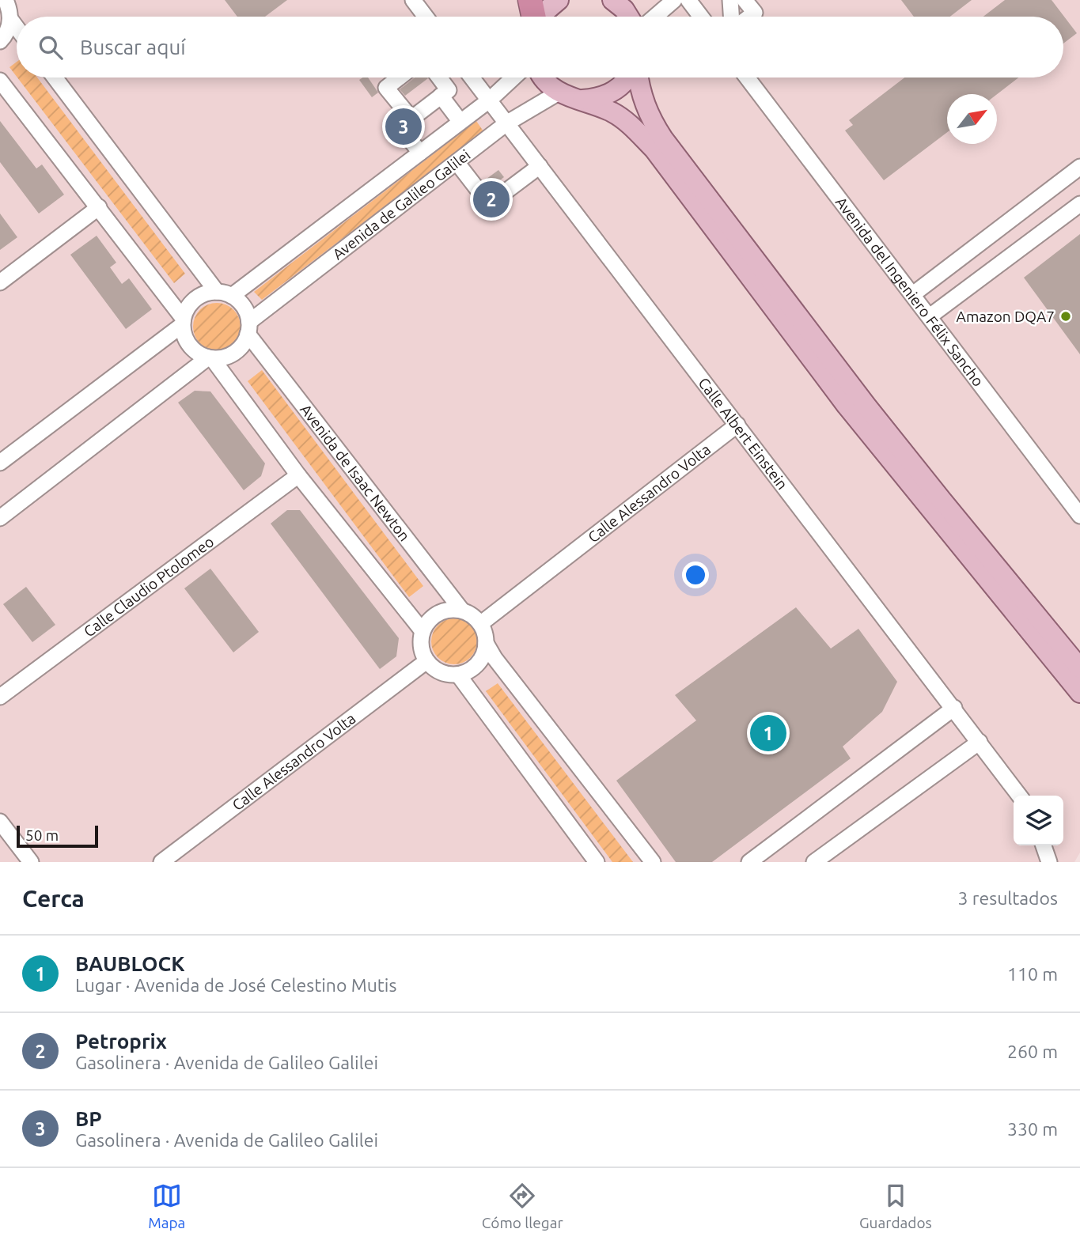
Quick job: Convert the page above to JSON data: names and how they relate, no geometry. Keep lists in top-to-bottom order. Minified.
{"streets":{"street":["Avenida de Galileo Galilei","Avenida del Ingeniero Félix Sancho","Calle Albert Einstein","Avenida de Isaac Newton","Calle Alessandro Volta","Calle Claudio Ptolomeo"]},"crossings":[["Avenida de Galileo Galilei","Calle Albert Einstein"],["Avenida de Galileo Galilei","Avenida de Isaac Newton"],["Calle Albert Einstein","Calle Alessandro Volta"],["Avenida de Isaac Newton","Calle Alessandro Volta"]],"places":["Amazon DQA7"],"scale_bar":"50 m","north":"top right","page":{"search":"Buscar aquí","pins":["3","2","1"],"scale":"50 m","heading":["Cerca","3 resultados"],"list":[{"mark":"1","name":"BAUBLOCK","note":"Lugar · Avenida de José Celestino Mutis","value":"110 m"},{"mark":"2","name":"Petroprix","note":"Gasolinera · Avenida de Galileo Galilei","value":"260 m"},{"mark":"3","name":"BP","note":"Gasolinera · Avenida de Galileo Galilei","value":"330 m"}],"nav":["Mapa","Cómo llegar","Guardados"]}}
